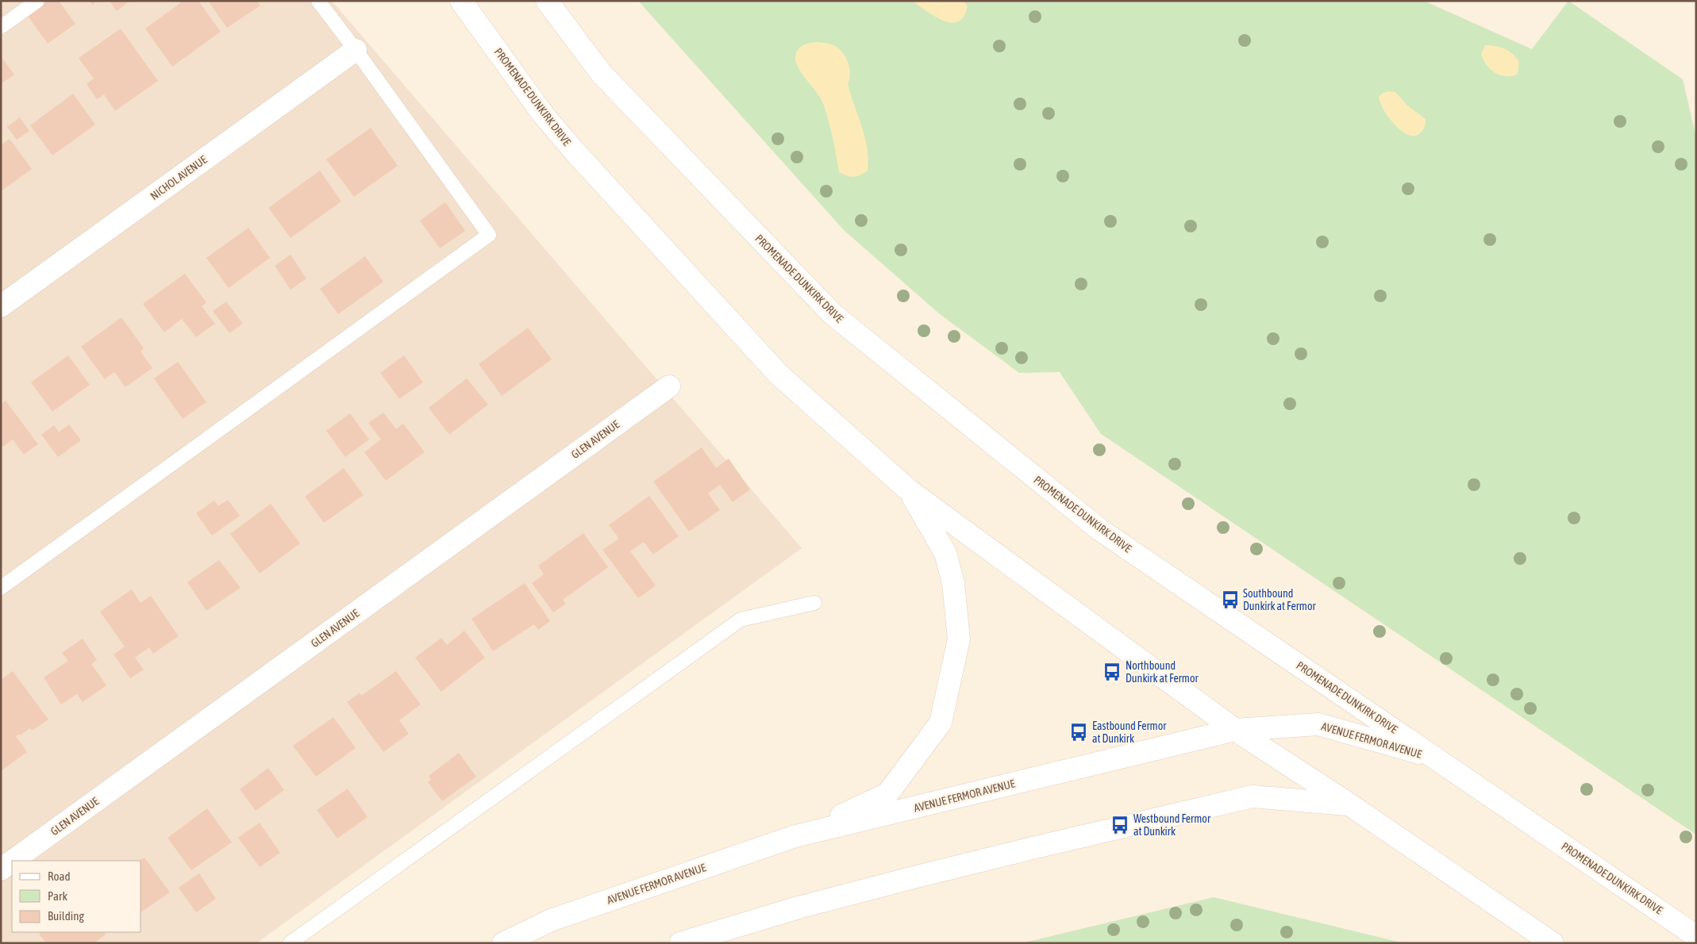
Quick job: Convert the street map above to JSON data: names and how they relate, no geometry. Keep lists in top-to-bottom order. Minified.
{"streets":{"main road":["PROMENADE DUNKIRK DRIVE","NICHOL AVENUE","GLEN AVENUE","AVENUE FERMOR AVENUE"]},"crossings":[["PROMENADE DUNKIRK DRIVE","AVENUE FERMOR AVENUE"]],"places":{"bus stop":["Southbound Dunkirk at Fermor","Northbound Dunkirk at Fermor","Eastbound Fermor at Dunkirk","Westbound Fermor at Dunkirk"]},"legend":["Road","Park","Building"]}
